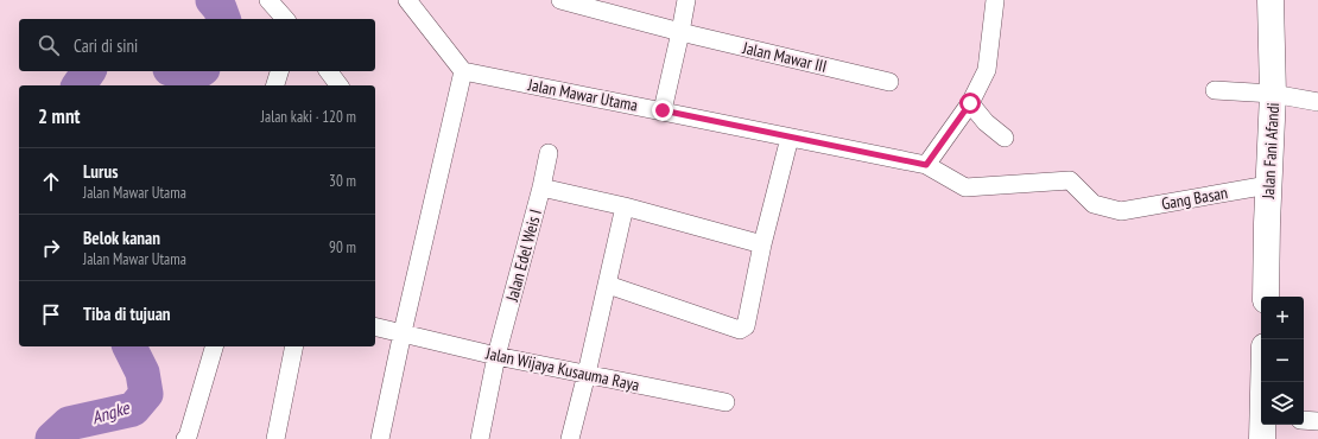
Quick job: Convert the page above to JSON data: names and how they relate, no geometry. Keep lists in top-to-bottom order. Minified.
{"streets":{"street":["Jalan Mawar III","Jalan Mawar Utama","Jalan Fani Afandi","Gang Basan","Jalan Edel Weis I","Jalan Wijaya Kusauma Raya"]},"crossings":[["Jalan Mawar Utama","Gang Basan"],["Jalan Fani Afandi","Gang Basan"],["Jalan Edel Weis I","Jalan Wijaya Kusauma Raya"]],"water":["Angke"],"page":{"search":"Cari di sini","heading":["2 mnt","Jalan kaki · 120 m"],"list":[["Lurus","Jalan Mawar Utama","30 m"],["Belok kanan","Jalan Mawar Utama","90 m"],"Tiba di tujuan"],"map_buttons":["+","−"]}}
